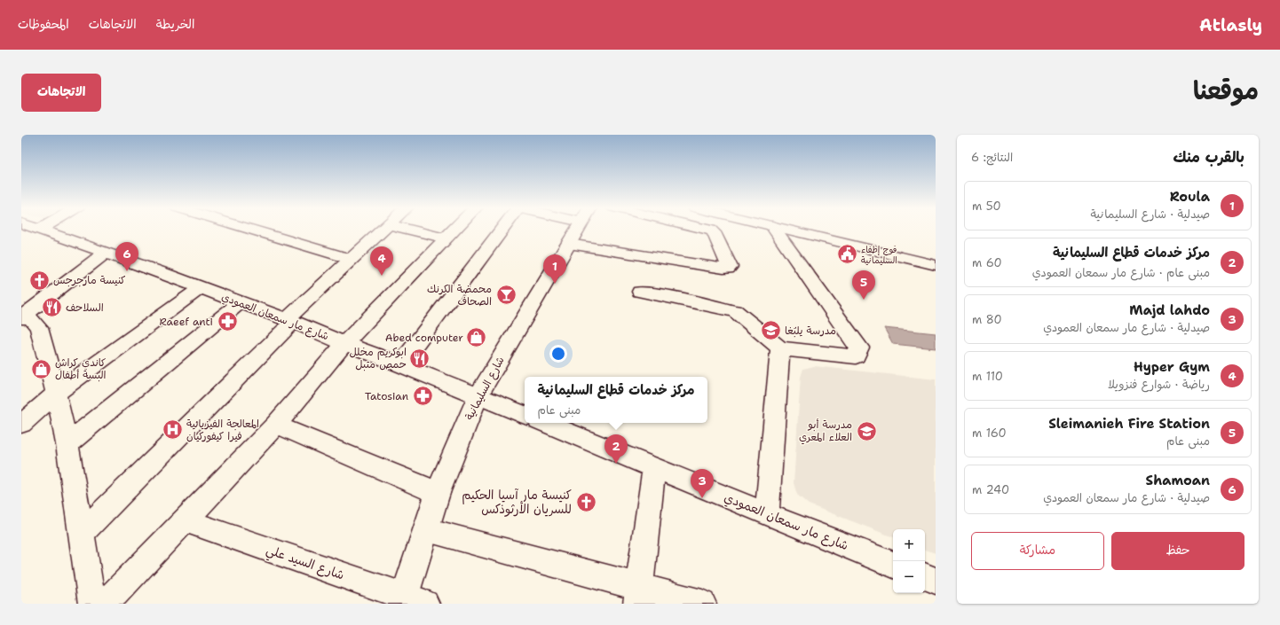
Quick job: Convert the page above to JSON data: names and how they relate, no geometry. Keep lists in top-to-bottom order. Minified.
{"streets":{"street":["شارع مار سمعان العمودي","شارع السليمانية","شارع السيد علي"]},"crossings":[["شارع مار سمعان العمودي","شارع السليمانية"],["شارع السليمانية","شارع السيد علي"]],"places":{"public building":["فوج إطفاء السليمانية"],"church":["كنيسة مارجرجس","كنيسة مار آسيا الحكيم للسريان الأرثوذكس"],"bar":["محمضة الكرنك الصحاف"],"restaurant":["السلاحف","ابوكريم مخلل حمص متبل"],"pharmacy":["Raeef anti","Tatosian"],"school or university":["مدرسة يلبُغا","مدرسة أبو العلاء المعري"],"shop":["Abed computer","كاندي كراش البسة أطفال"],"hospital":["المعالجة الفيزيائية فيرا كيفوركيان"]},"page":{"header":"Atlasly","nav":["الخريطة","الاتجاهات","المحفوظات"],"title":"موقعنا","buttons":["الاتجاهات",["حفظ","مشاركة"]],"heading":["بالقرب منك","النتائج: 6"],"list":[{"mark":"1","name":"Roula","note":"صيدلية · شارع السليمانية","value":"50 m"},{"mark":"2","name":"مركز خدمات قطاع السليمانية","note":"مبنى عام · شارع مار سمعان العمودي","value":"60 m"},{"mark":"3","name":"Majd lahdo","note":"صيدلية · شارع مار سمعان العمودي","value":"80 m"},{"mark":"4","name":"Hyper Gym","note":"رياضة · شوارع فنزويلا","value":"110 m"},{"mark":"5","name":"Sleimanieh Fire Station","note":"مبنى عام","value":"160 m"},{"mark":"6","name":"Shamoan","note":"صيدلية · شارع مار سمعان العمودي","value":"240 m"}],"pins":["6","4","1","5","2","3"],"popup":["مركز خدمات قطاع السليمانية","مبنى عام"],"map_buttons":["+","−"]}}
